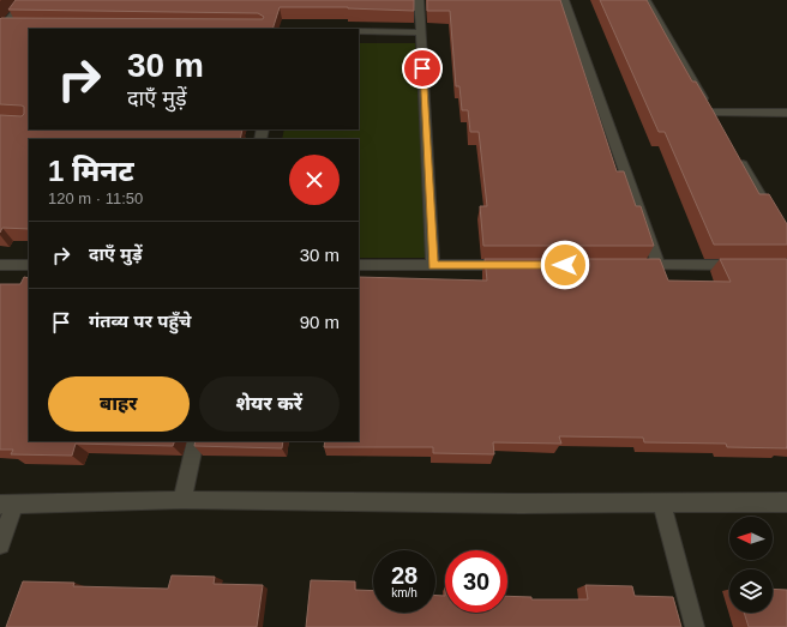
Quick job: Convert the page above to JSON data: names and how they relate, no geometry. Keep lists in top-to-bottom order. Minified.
{"north":"left","page":{"turn":["30 m","दाएँ मुड़ें"],"heading":["1 मिनट","120 m · 11:50"],"list":[{"name":"दाएँ मुड़ें","value":"30 m"},{"name":"गंतव्य पर पहुँचे","value":"90 m"}],"buttons":["बाहर","शेयर करें"],"speed":"28 km/h","limit":"30"}}
